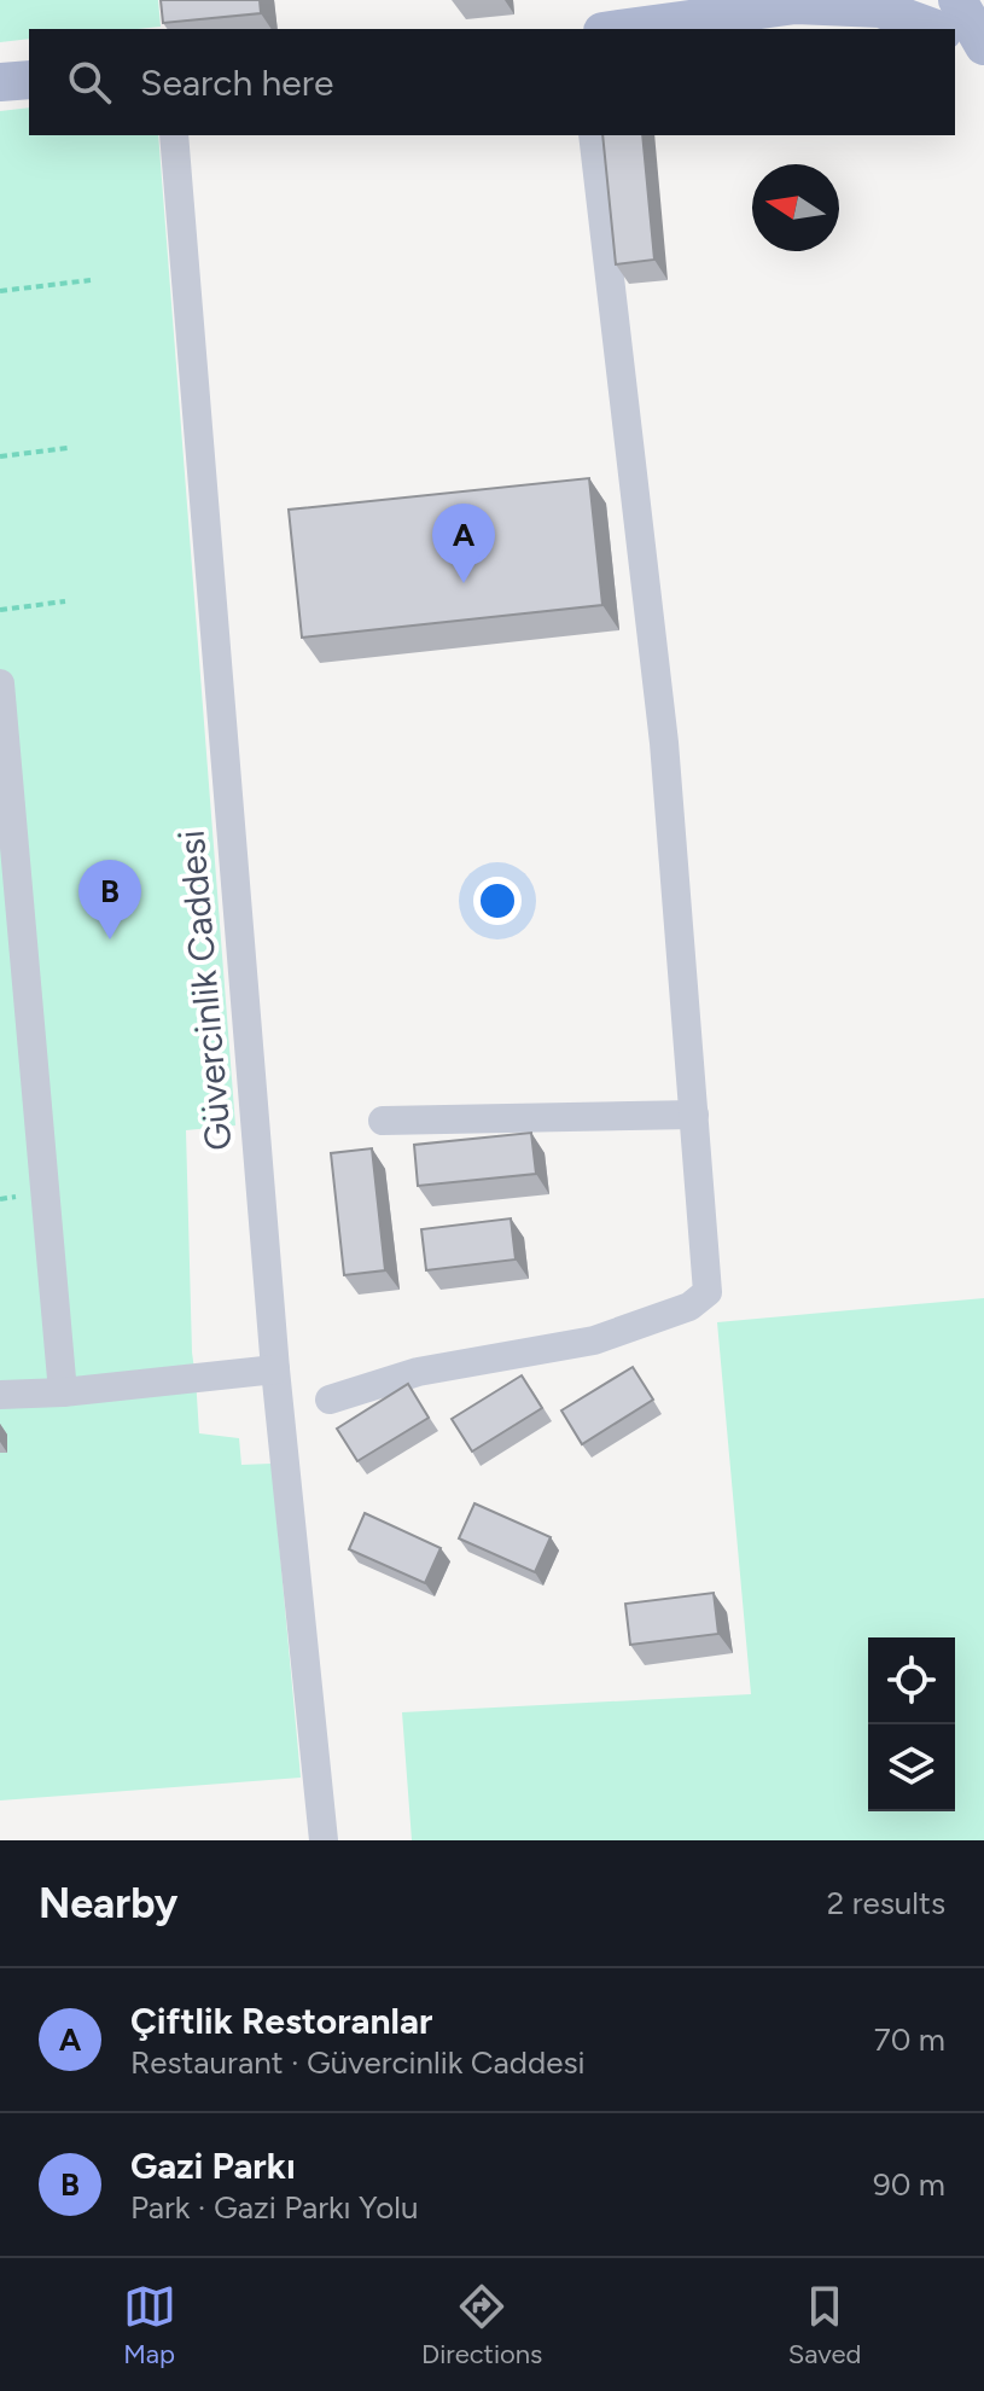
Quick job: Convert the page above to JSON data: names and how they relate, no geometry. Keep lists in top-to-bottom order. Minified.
{"streets":{"street":["Güvercinlik Caddesi"]},"north":"left","page":{"search":"Search here","pins":["A","B"],"heading":["Nearby","2 results"],"list":[{"mark":"A","name":"Çiftlik Restoranlar","note":"Restaurant · Güvercinlik Caddesi","value":"70 m"},{"mark":"B","name":"Gazi Parkı","note":"Park · Gazi Parkı Yolu","value":"90 m"}],"nav":["Map","Directions","Saved"]}}
